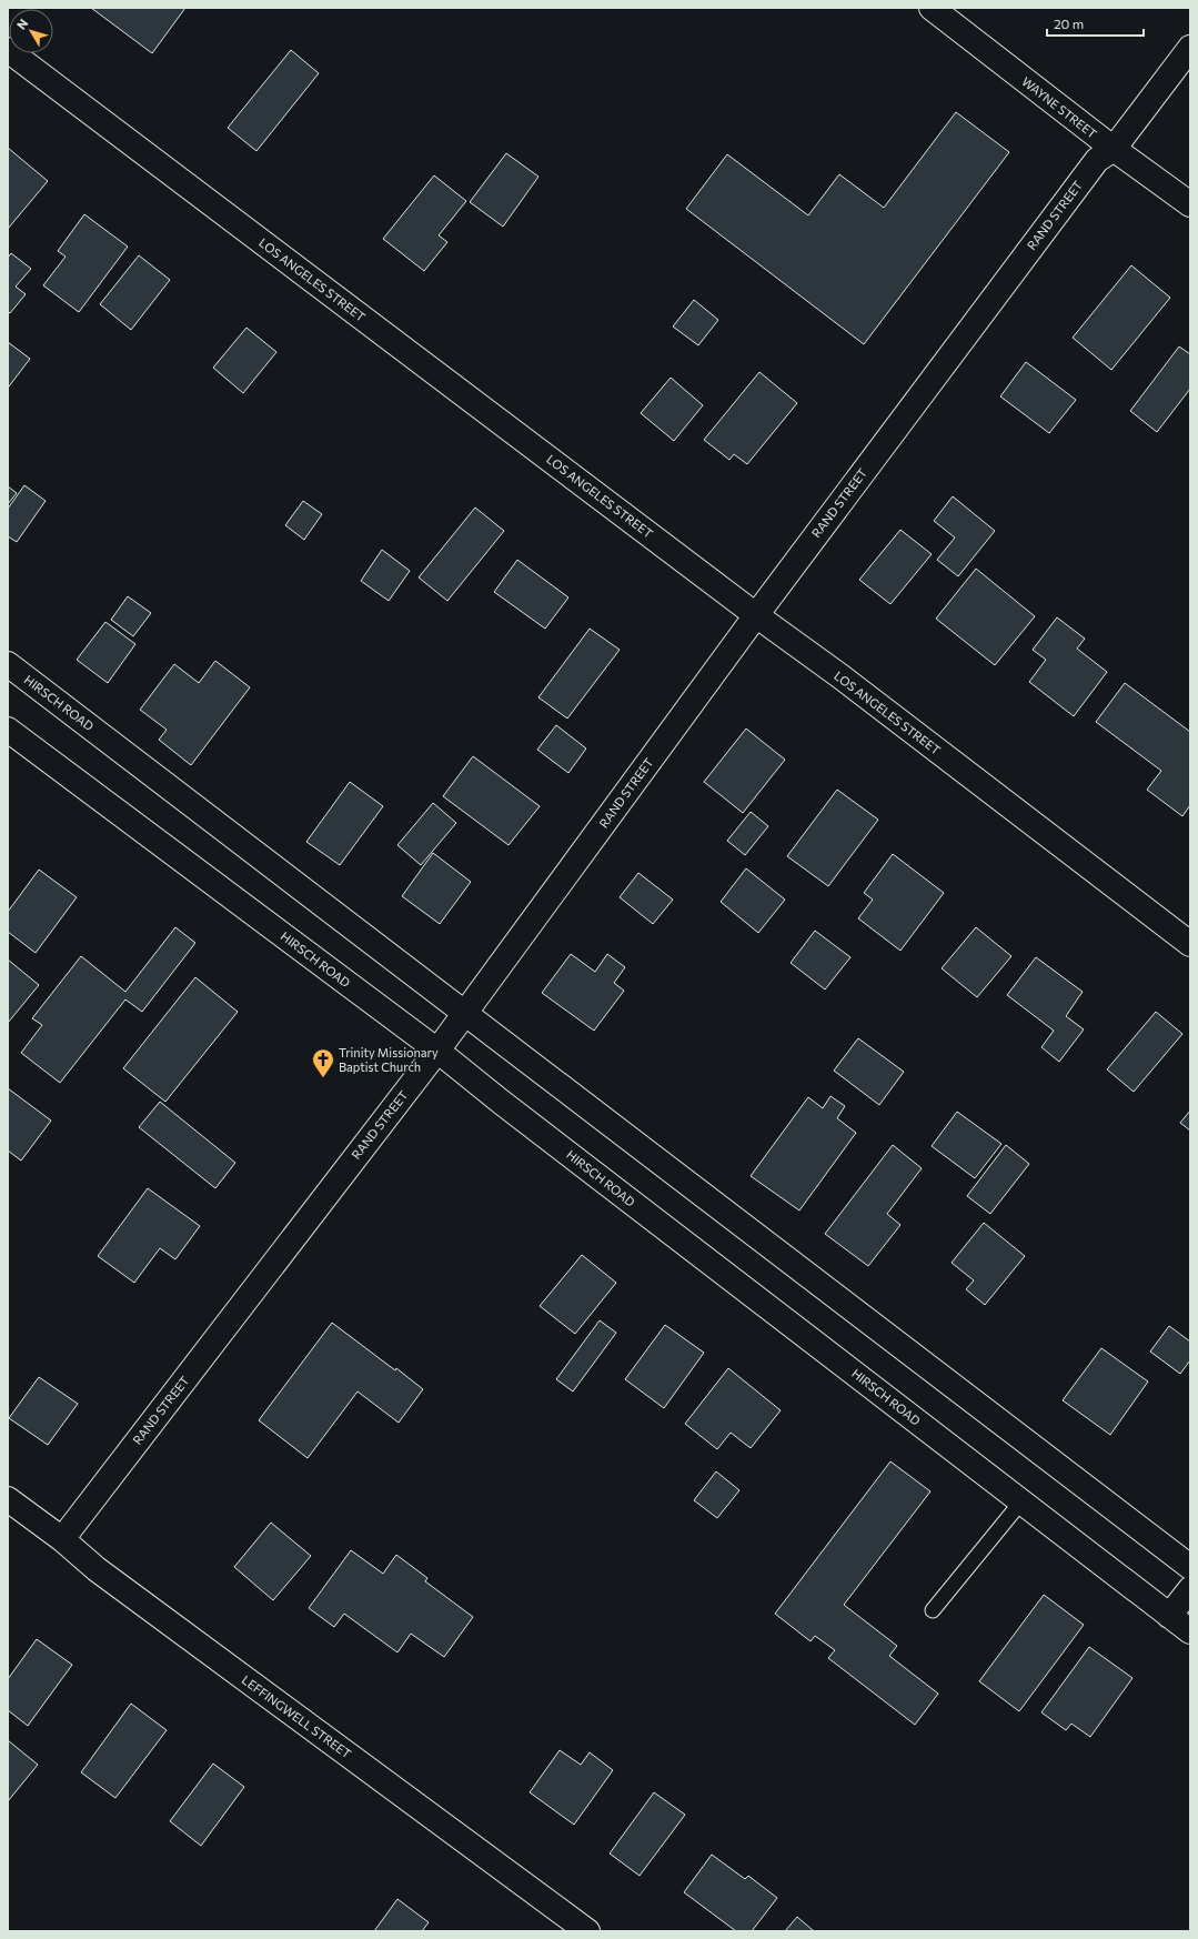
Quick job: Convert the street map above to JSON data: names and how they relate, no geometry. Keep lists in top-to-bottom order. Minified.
{"streets":{"street":["WAYNE STREET","RAND STREET","LOS ANGELES STREET","HIRSCH ROAD","LEFFINGWELL STREET"]},"crossings":[["WAYNE STREET","RAND STREET"],["RAND STREET","LOS ANGELES STREET"],["RAND STREET","HIRSCH ROAD"],["RAND STREET","LEFFINGWELL STREET"]],"places":{"church":["Trinity Missionary Baptist Church"]},"scale_bar":"20 m","north":"top left"}
